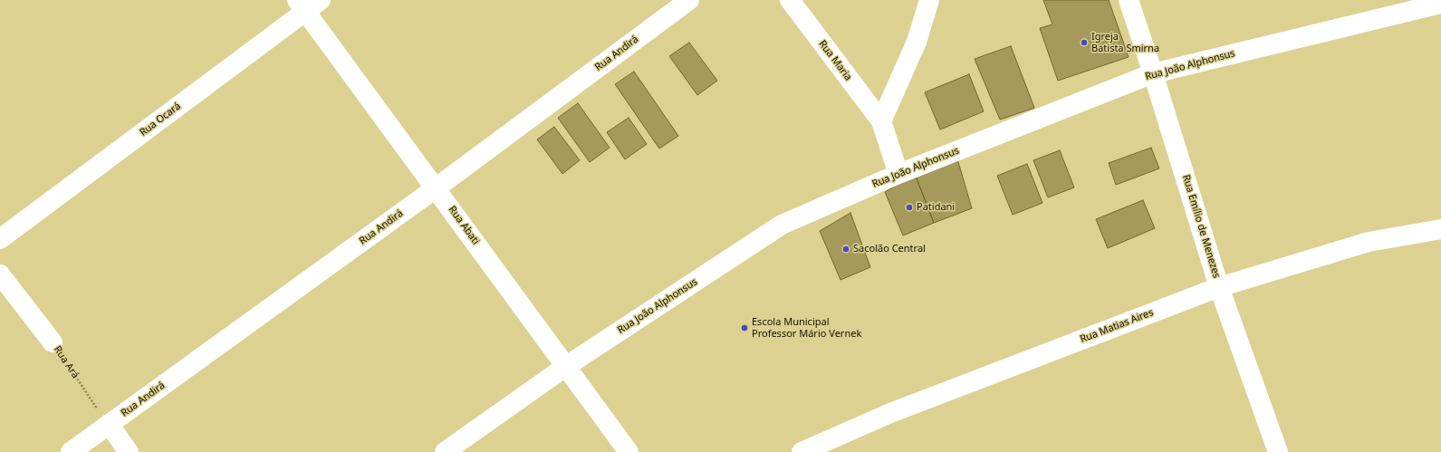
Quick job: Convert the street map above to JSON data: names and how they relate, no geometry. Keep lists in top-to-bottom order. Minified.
{"streets":{"street":["Rua Andirá","Rua Maria","Rua João Alphonsus","Rua Ocará","Rua Abati","Rua Emílio de Menezes","Rua Matias Aires","Rua Ará"]},"crossings":[["Rua Andirá","Rua Abati"],["Rua Andirá","Rua Ará"],["Rua Maria","Rua João Alphonsus"],["Rua João Alphonsus","Rua Abati"],["Rua João Alphonsus","Rua Emílio de Menezes"],["Rua Ocará","Rua Abati"],["Rua Emílio de Menezes","Rua Matias Aires"]],"places":["Igreja Batista Smirna","Patidani","Sacolão Central","Escola Municipal Professor Mário Vernek"]}
